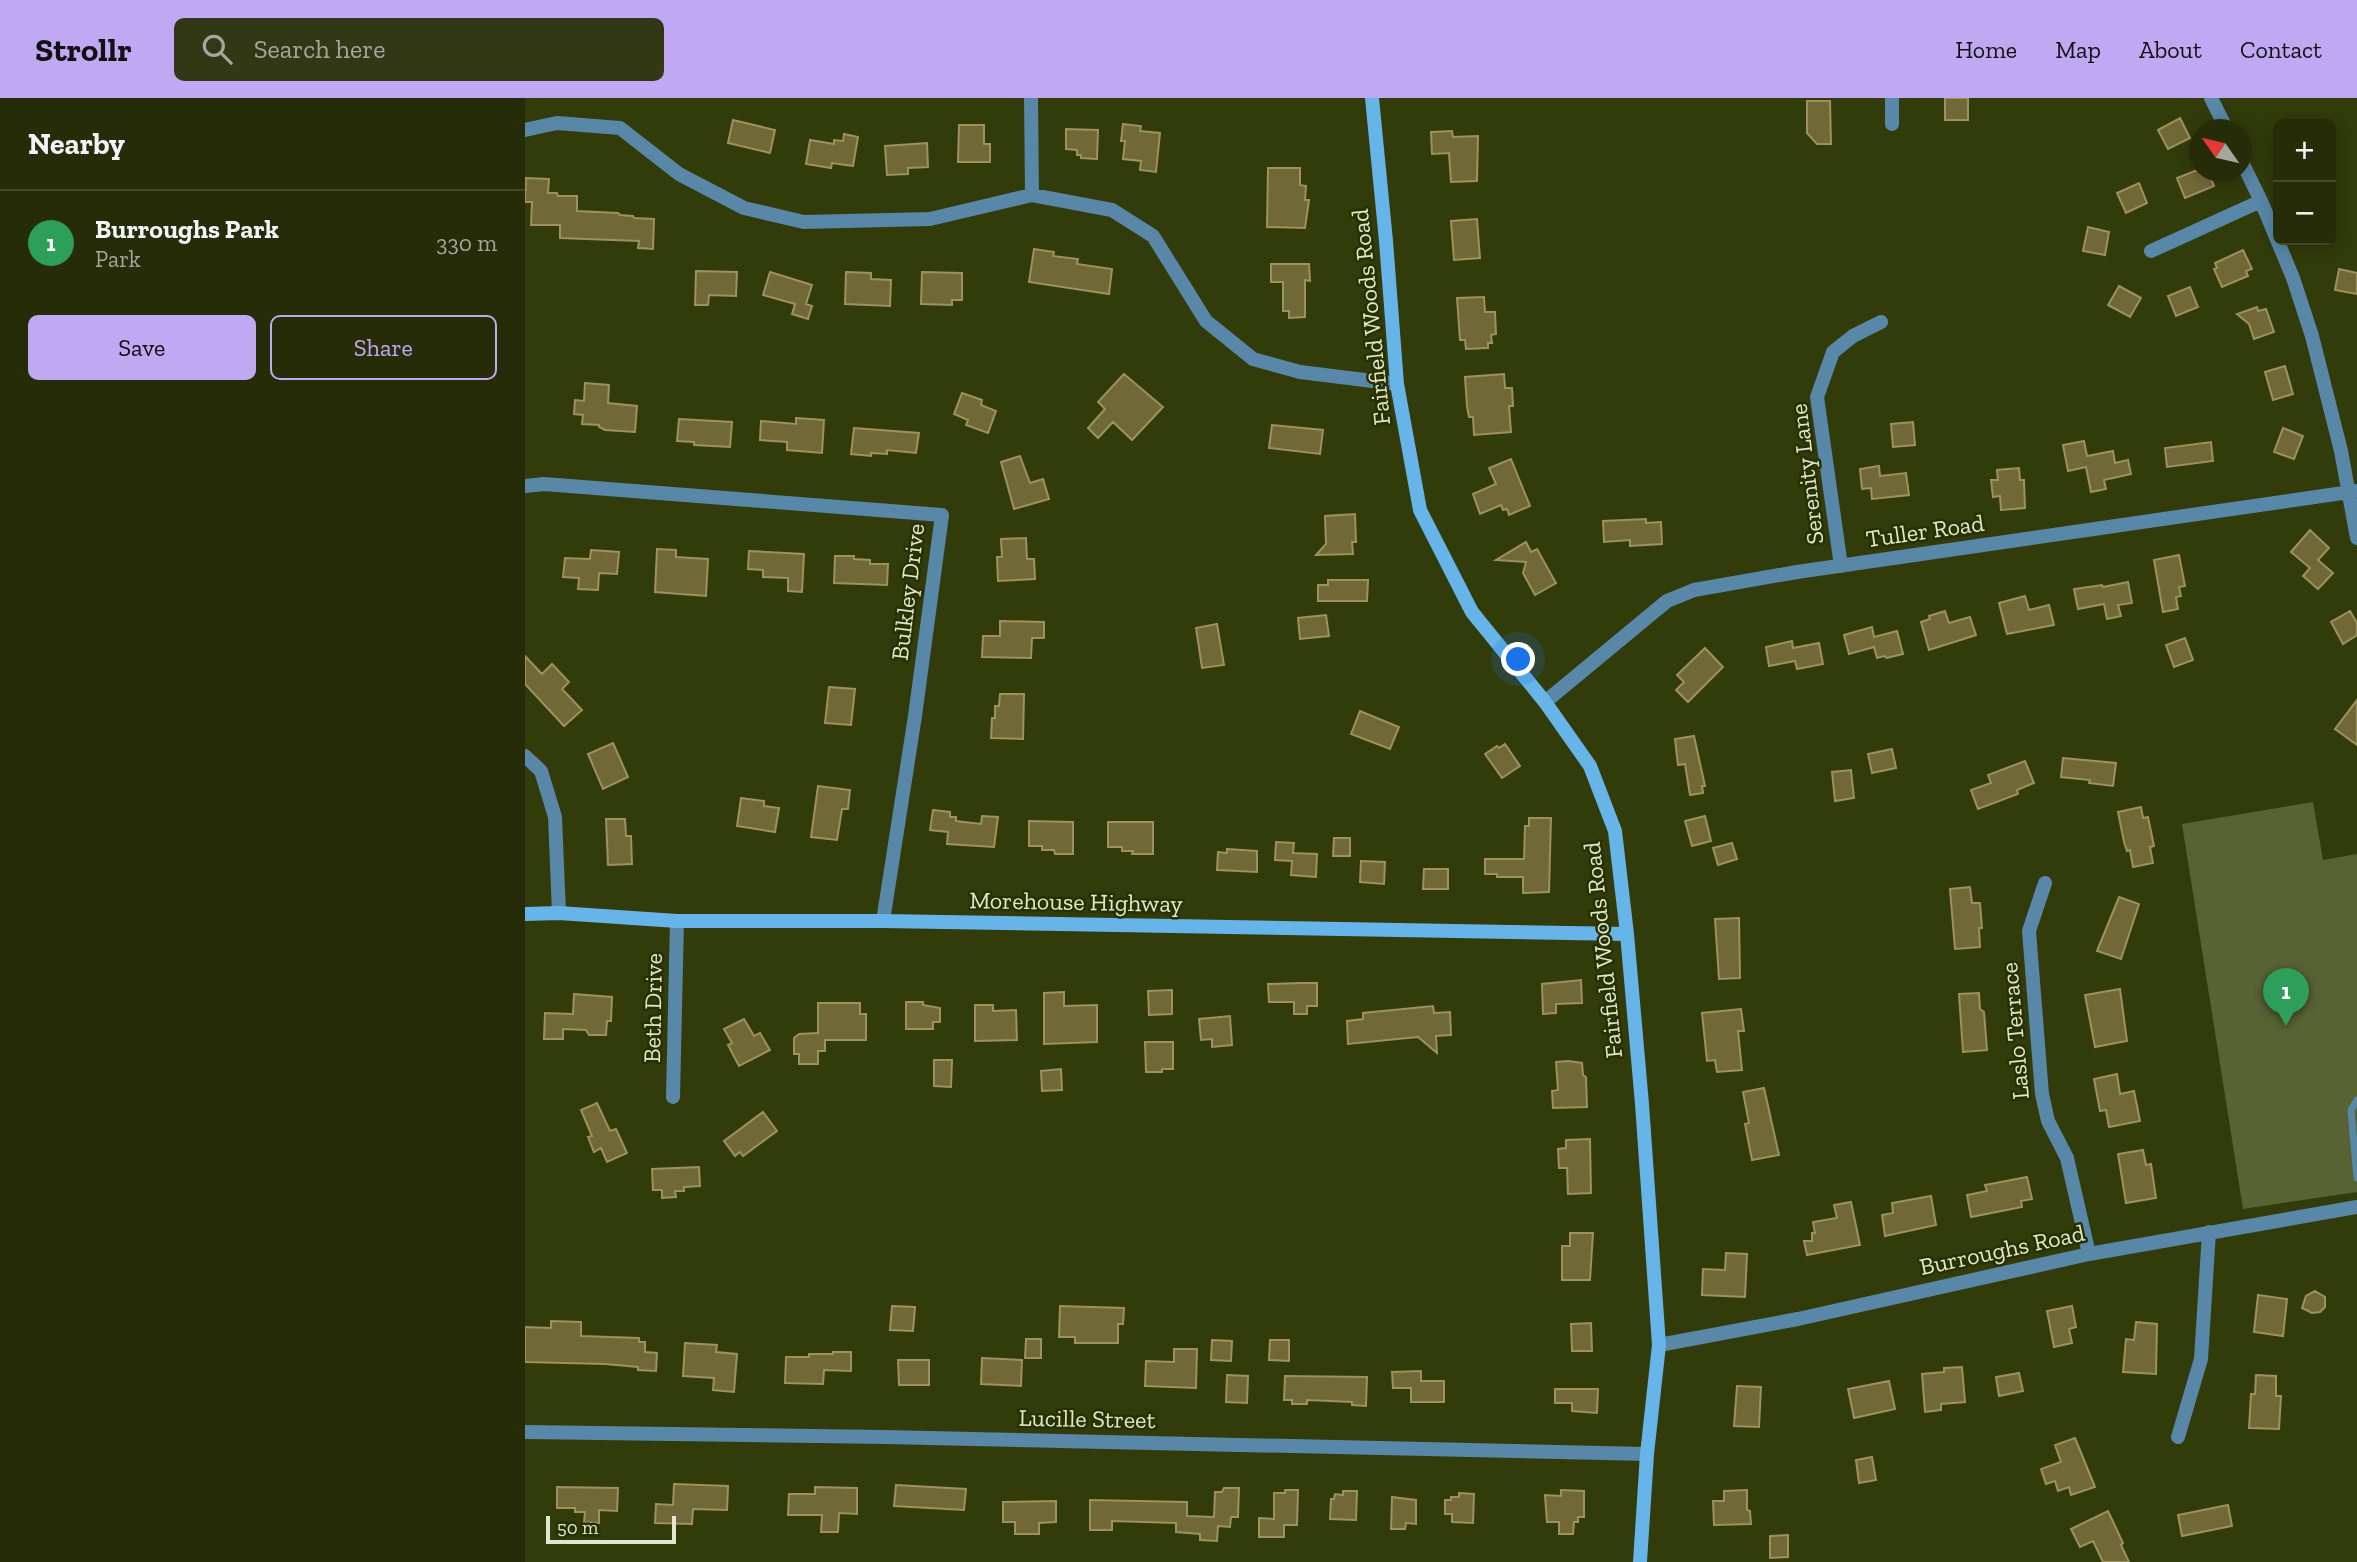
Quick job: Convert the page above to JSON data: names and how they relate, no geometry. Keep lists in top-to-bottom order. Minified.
{"streets":{"main road":["Fairfield Woods Road","Morehouse Highway"],"street":["Serenity Lane","Tuller Road","Bulkley Drive","Beth Drive","Laslo Terrace","Burroughs Road","Lucille Street"]},"crossings":[["Fairfield Woods Road","Tuller Road"],["Fairfield Woods Road","Morehouse Highway"],["Fairfield Woods Road","Burroughs Road"],["Fairfield Woods Road","Lucille Street"],["Serenity Lane","Tuller Road"],["Bulkley Drive","Morehouse Highway"],["Morehouse Highway","Beth Drive"],["Laslo Terrace","Burroughs Road"]],"scale_bar":"50 m","north":"top left","page":{"header":"Strollr","search":"Search here","nav":["Home","Map","About","Contact"],"heading":"Nearby","map_buttons":["+","−"],"list":[{"mark":"1","name":"Burroughs Park","note":"Park","value":"330 m"}],"buttons":["Save","Share"],"pins":"1","scale":"50 m"}}
